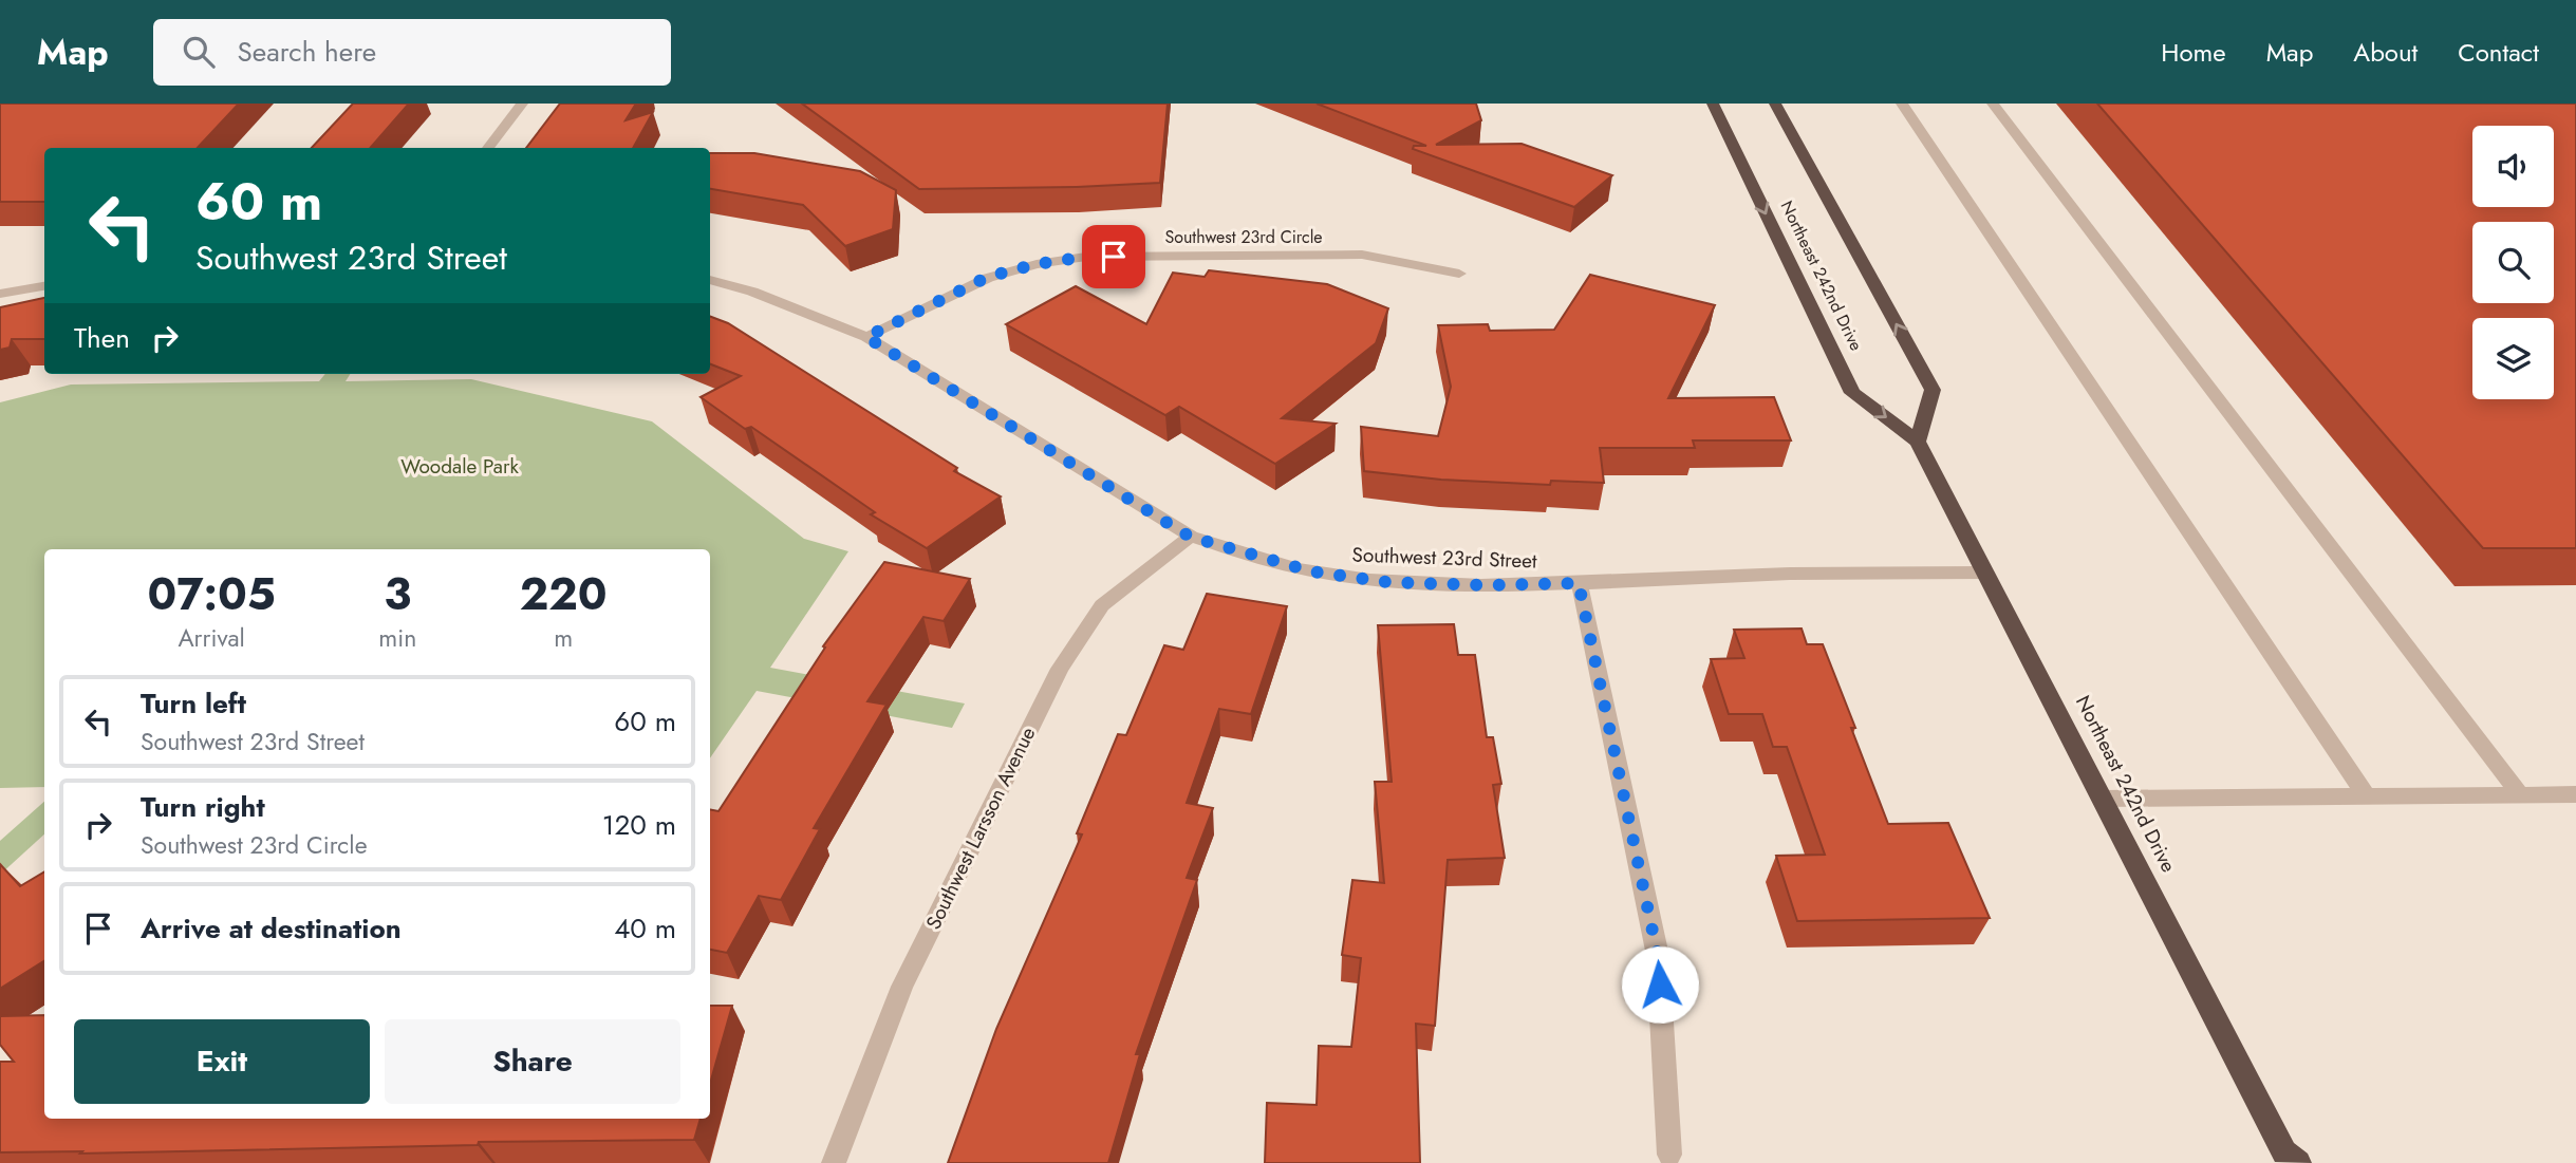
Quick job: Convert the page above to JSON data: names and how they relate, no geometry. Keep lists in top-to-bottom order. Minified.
{"streets":{"highway":["Northeast 242nd Drive"],"street":["Southwest 23rd Circle","Southwest 23rd Street","Southwest Larsson Avenue"]},"crossings":[["Southwest 23rd Circle","Southwest 23rd Street"],["Northeast 242nd Drive","Southwest 23rd Street"],["Southwest 23rd Street","Southwest Larsson Avenue"]],"parks":["Woodale Park"],"page":{"header":"Map","search":"Search here","nav":["Home","Map","About","Contact"],"turn":["60 m","Southwest 23rd Street"],"then":"Then","eta":["07:05","Arrival","3","min","220","m"],"list":[{"name":"Turn left","note":"Southwest 23rd Street","value":"60 m"},{"name":"Turn right","note":"Southwest 23rd Circle","value":"120 m"},{"name":"Arrive at destination","value":"40 m"}],"buttons":["Exit","Share"]}}
